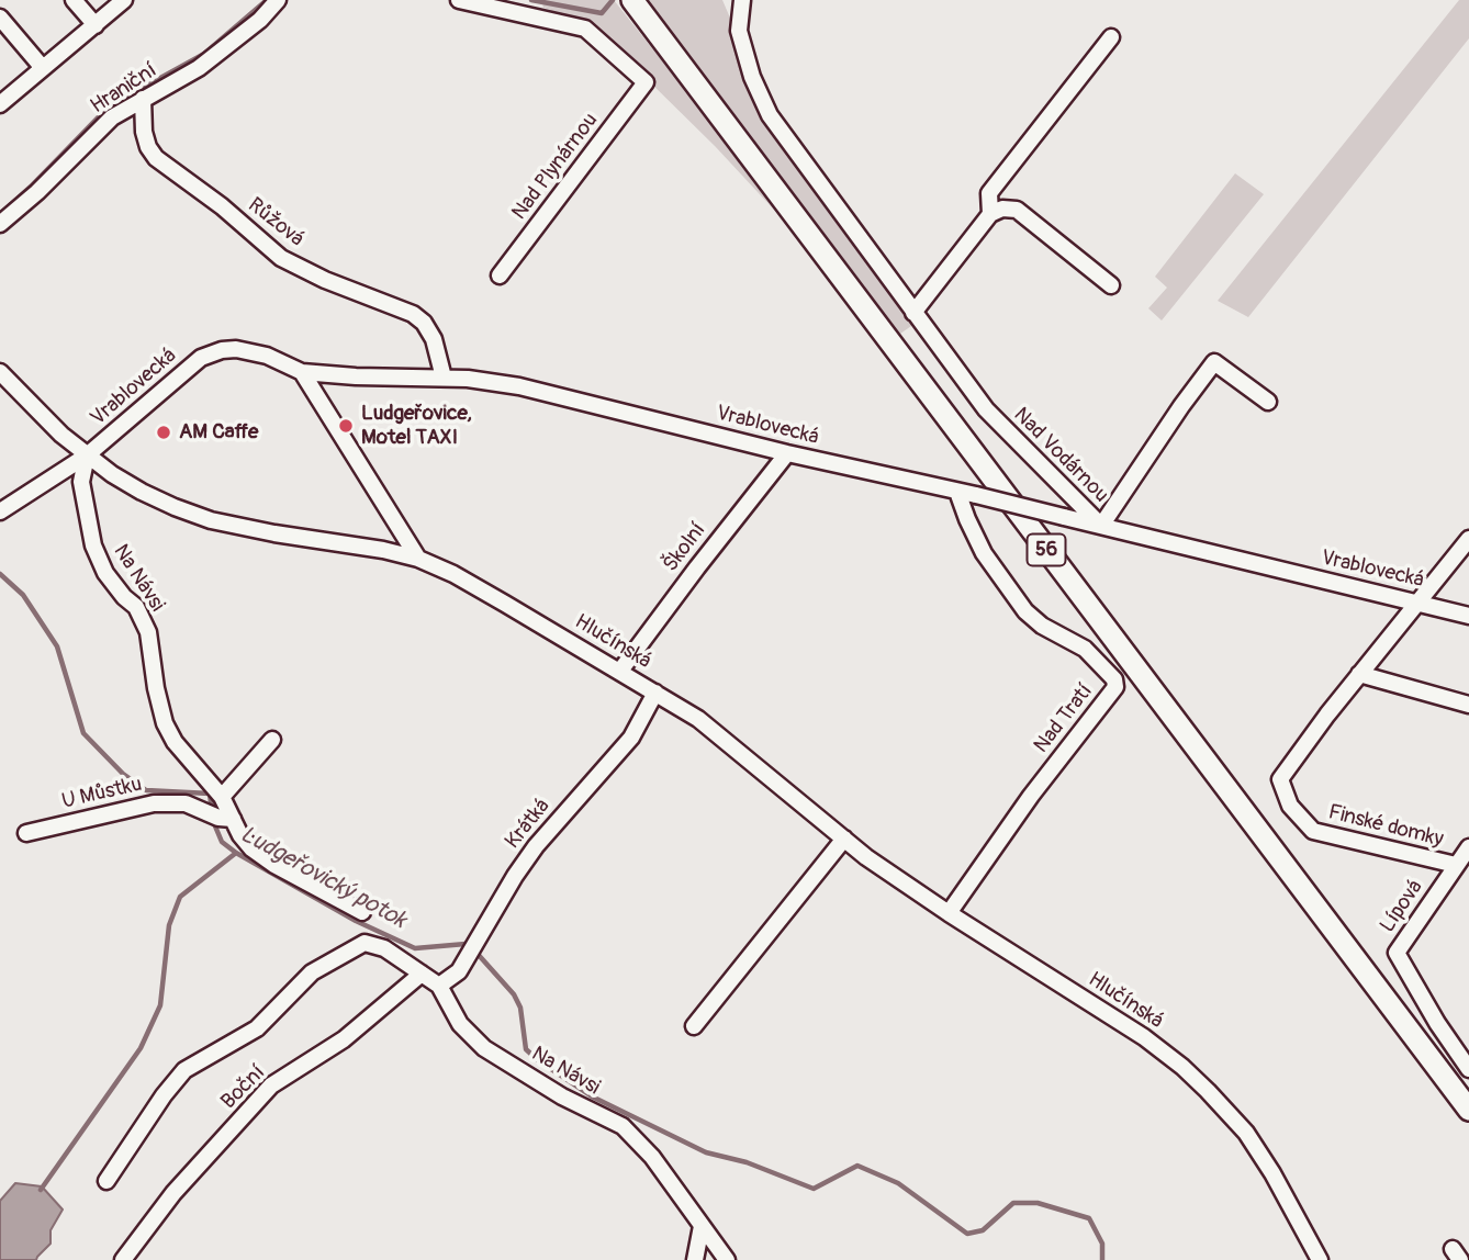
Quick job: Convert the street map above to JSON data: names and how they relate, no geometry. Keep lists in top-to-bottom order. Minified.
{"streets":{"main road":["56"],"street":["Hraniční","Nad Plynárnou","Růžová","Vrablovecká","Nad Vodárnou","Školní","Na Návsi","Hlučínská","Nad Tratí","U Můstku","Krátká","Finské domky","Lípová","Boční"]},"crossings":[["Hraniční","Růžová"],["Růžová","Vrablovecká"],["Vrablovecká","Nad Vodárnou"],["Vrablovecká","Školní"],["Vrablovecká","Na Návsi"],["Vrablovecká","Hlučínská"],["Vrablovecká","Nad Tratí"],["Vrablovecká","Finské domky"],["Školní","Hlučínská"],["Na Návsi","Hlučínská"],["Na Návsi","U Můstku"],["Na Návsi","Krátká"],["Na Návsi","Boční"],["Hlučínská","Nad Tratí"],["Hlučínská","Krátká"],["Finské domky","Lípová"]],"water":["Ludgeřovický potok"],"places":["Ludgeřovice, Motel TAXI","AM Caffe"]}
